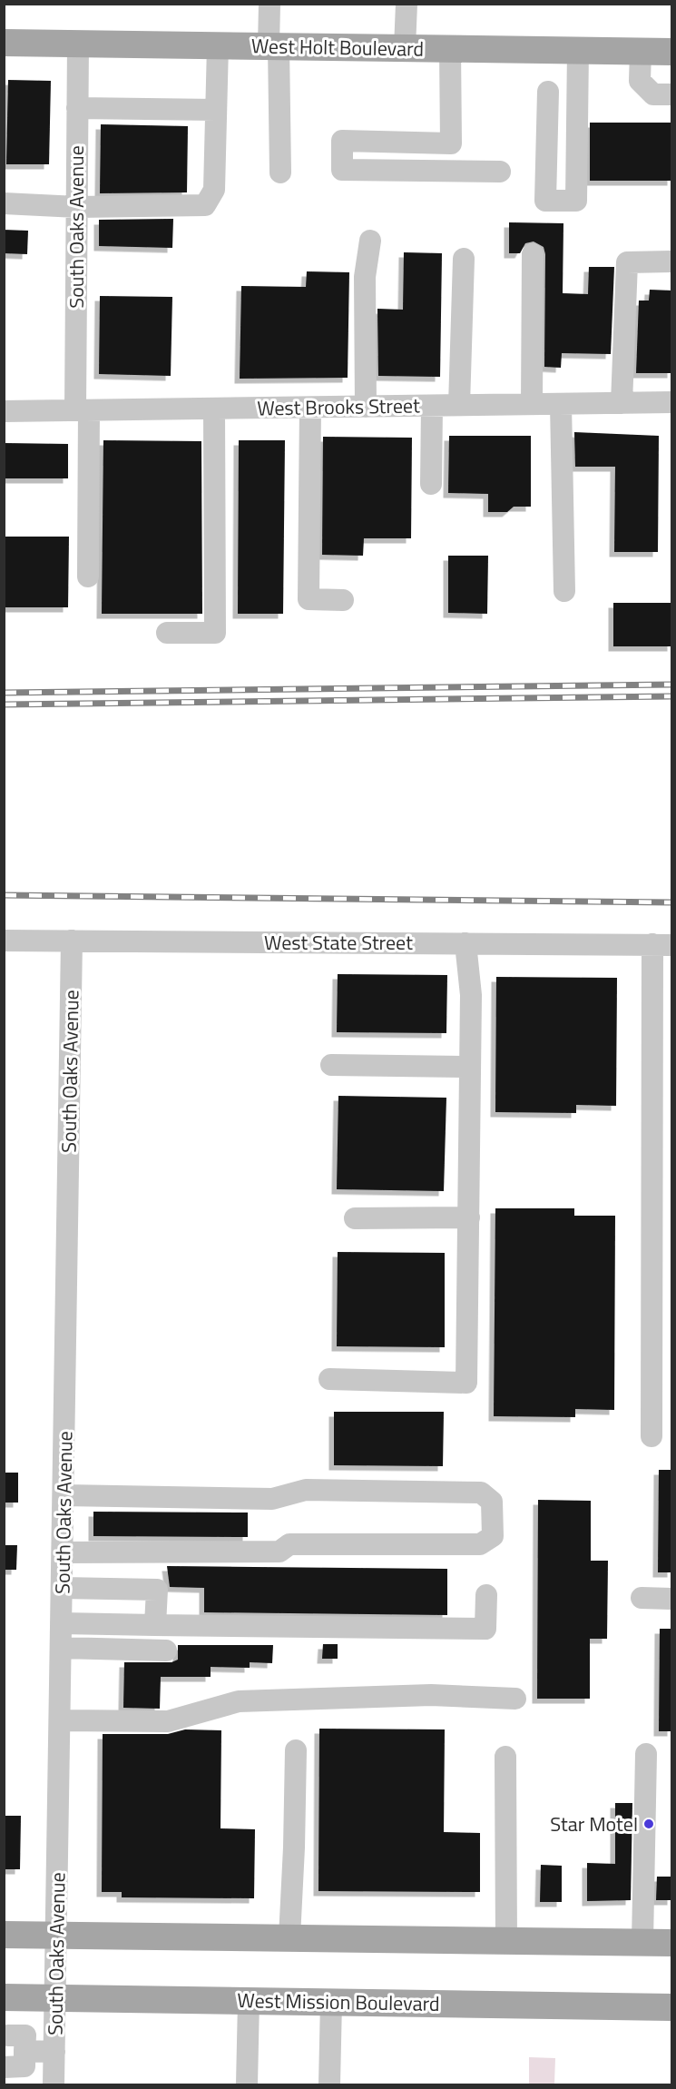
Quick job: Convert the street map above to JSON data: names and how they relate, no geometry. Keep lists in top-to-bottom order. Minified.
{"streets":{"main road":["West Holt Boulevard","West Mission Boulevard"],"street":["South Oaks Avenue","West Brooks Street","West State Street"]},"crossings":[["West Holt Boulevard","South Oaks Avenue"],["South Oaks Avenue","West Brooks Street"],["South Oaks Avenue","West State Street"],["South Oaks Avenue","West Mission Boulevard"]],"places":["Star Motel"]}
